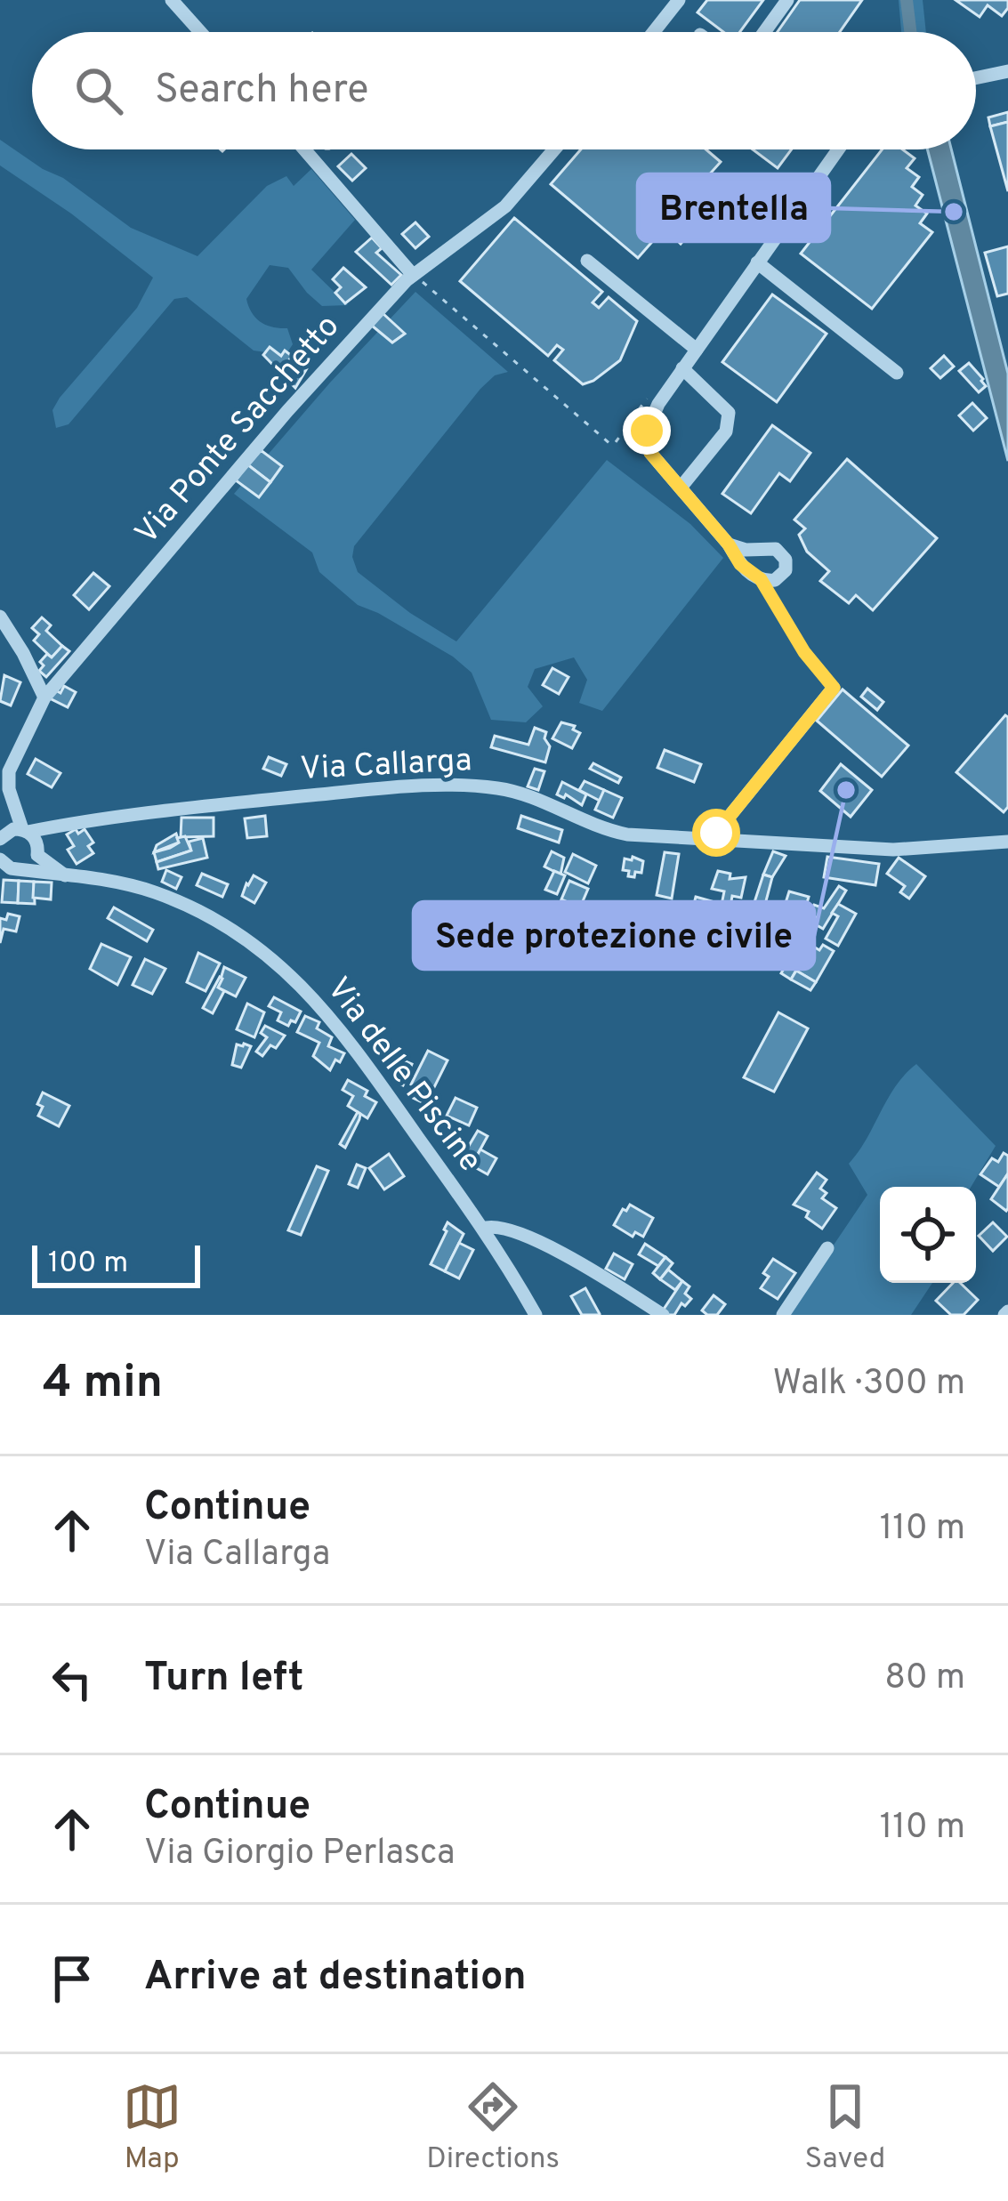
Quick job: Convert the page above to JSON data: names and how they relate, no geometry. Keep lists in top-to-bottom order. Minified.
{"streets":{"street":["Via Ponte Sacchetto","Via Callarga","Via delle Piscine"]},"crossings":[["Via Ponte Sacchetto","Via Callarga"],["Via Ponte Sacchetto","Via delle Piscine"],["Via Callarga","Via delle Piscine"]],"places":["Brentella","Sede protezione civile"],"scale_bar":"100 m","page":{"search":"Search here","scale":"100 m","heading":["4 min","Walk · 300 m"],"list":[["Continue","Via Callarga","110 m"],["Turn left","80 m"],["Continue","Via Giorgio Perlasca","110 m"],"Arrive at destination"],"nav":["Map","Directions","Saved"]}}
